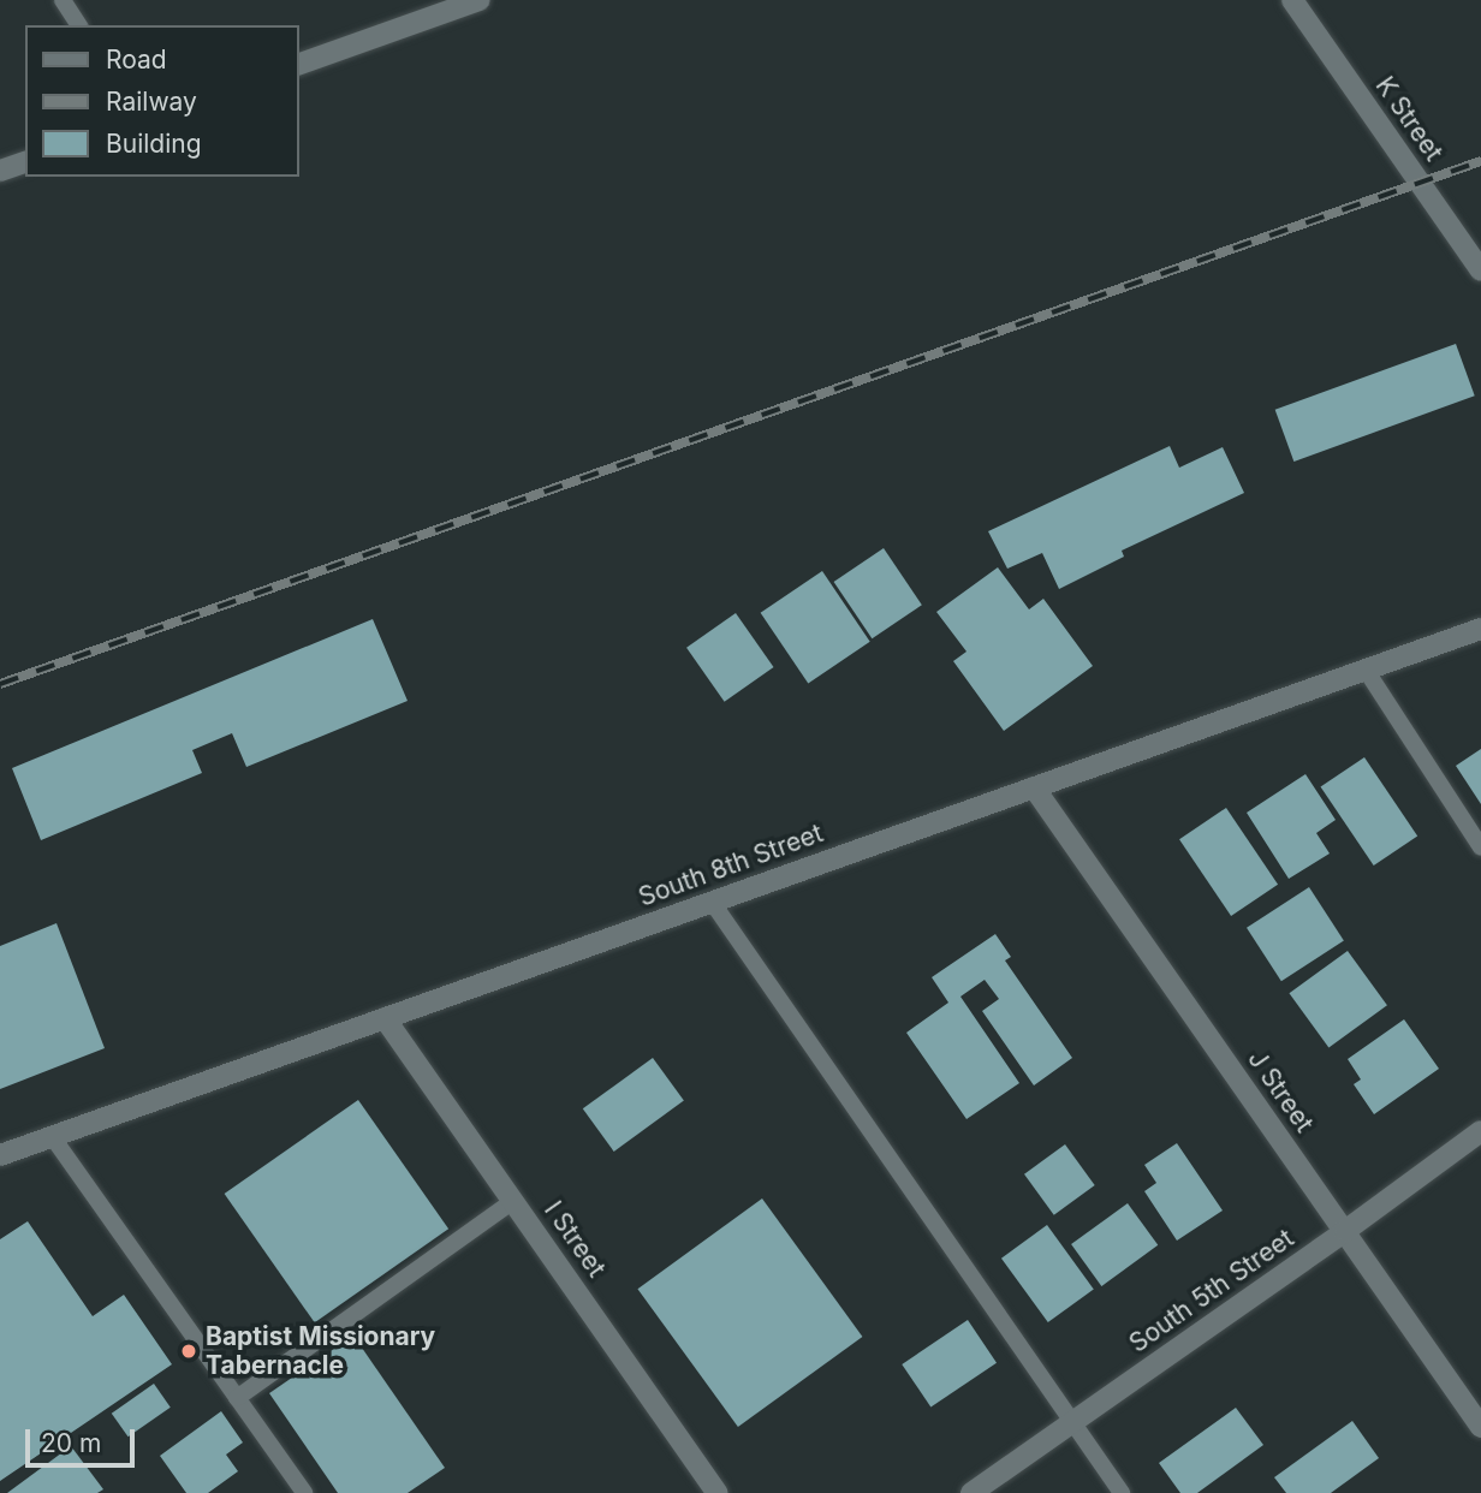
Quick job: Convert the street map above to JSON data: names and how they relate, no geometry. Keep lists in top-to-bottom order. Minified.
{"streets":{"street":["K Street","South 8th Street","J Street","I Street","South 5th Street"]},"crossings":[["South 8th Street","J Street"],["South 8th Street","I Street"],["J Street","South 5th Street"]],"places":["Baptist Missionary Tabernacle"],"legend":["Road","Railway","Building"],"scale_bar":"20 m"}
